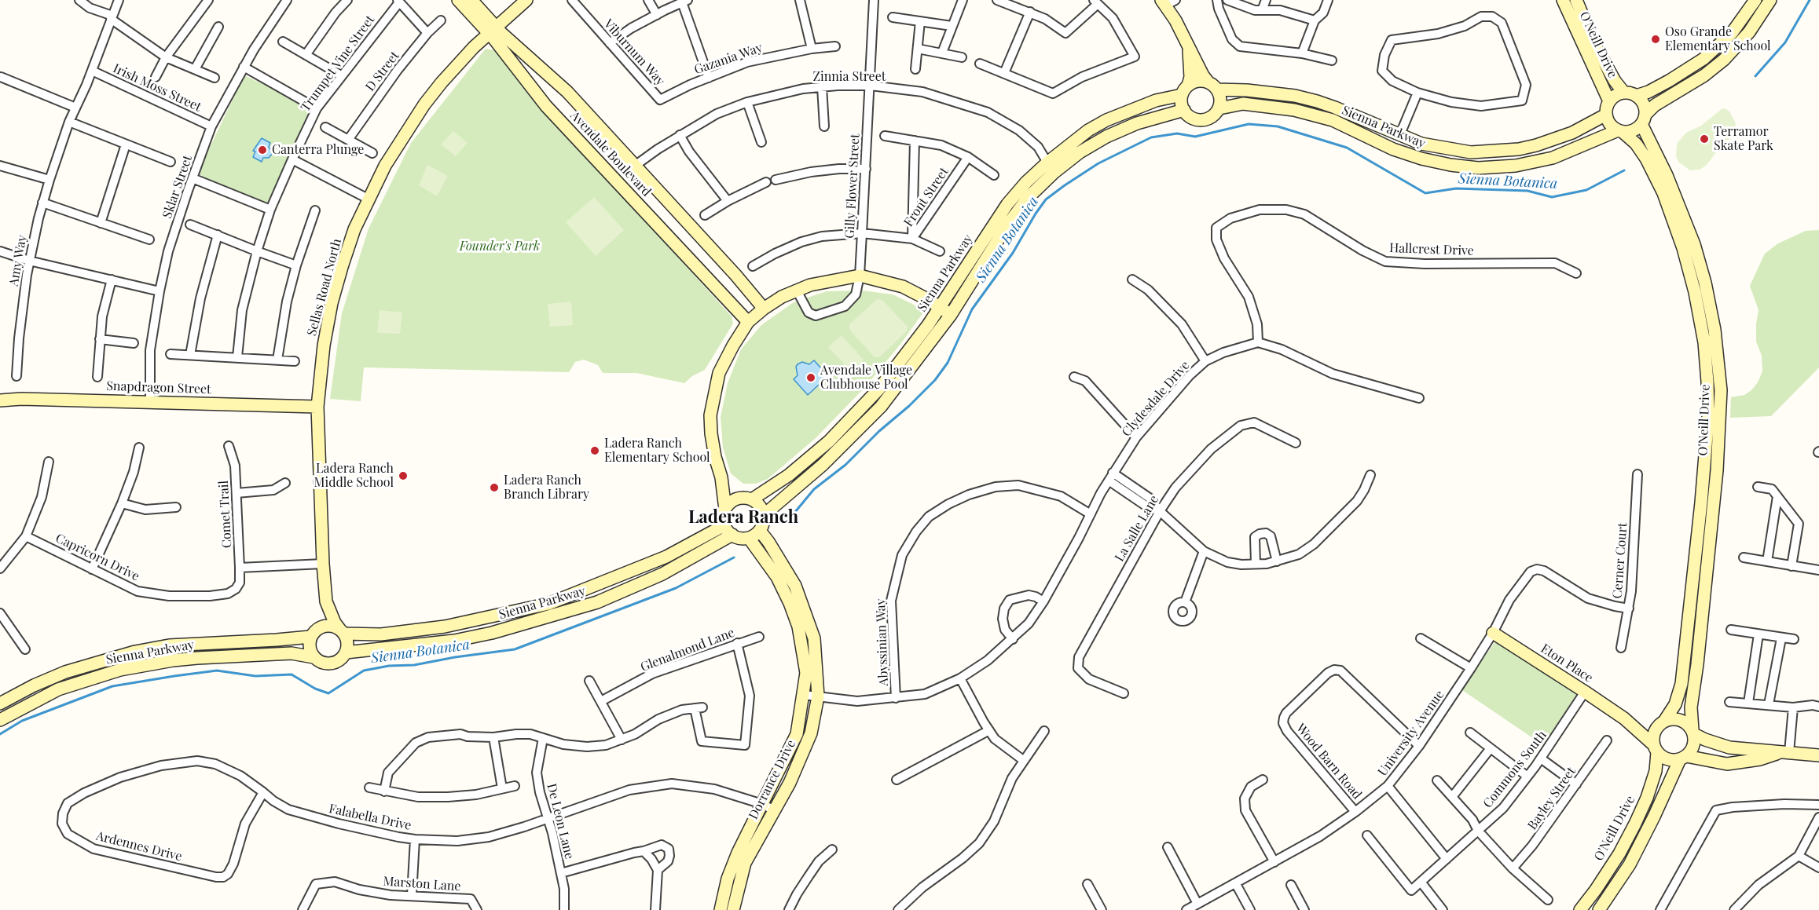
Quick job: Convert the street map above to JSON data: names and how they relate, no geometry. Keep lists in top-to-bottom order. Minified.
{"streets":{"main road":["O'Neill Drive","Sienna Parkway","Avendale Boulevard","Sellas Road North","Snapdragon Street","Eton Place","Dorrance Drive"],"street":["Viburnum Way","Gazania Way","Trumpet Vine Street","D Street","Zinnia Street","Irish Moss Street","Gilly Flower Street","Sklar Street","Front Street","Hallcrest Drive","Amy Way","Clydesdale Drive","Comet Trail","La Salle Lane","Capricorn Drive","Cerner Court","Abyssinian Way","Glenalmond Lane","University Avenue","Wood Barn Road","Commons South","Bayley Street","Falabella Drive","De Leon Lane","Ardennes Drive","Marston Lane"]},"crossings":[["O'Neill Drive","Sienna Parkway"],["O'Neill Drive","Eton Place"],["Viburnum Way","Gazania Way"],["Zinnia Street","Sienna Parkway"],["Zinnia Street","Avendale Boulevard"],["Zinnia Street","Gilly Flower Street"],["Irish Moss Street","Sklar Street"],["Irish Moss Street","Amy Way"],["Sienna Parkway","Sellas Road North"],["Sienna Parkway","Dorrance Drive"],["Avendale Boulevard","Sellas Road North"],["Sklar Street","Snapdragon Street"],["Hallcrest Drive","Clydesdale Drive"],["Sellas Road North","Snapdragon Street"],["Clydesdale Drive","Abyssinian Way"],["Clydesdale Drive","Dorrance Drive"],["Comet Trail","Capricorn Drive"],["Cerner Court","University Avenue"],["Eton Place","University Avenue"],["Eton Place","Commons South"],["University Avenue","Wood Barn Road"],["Dorrance Drive","Falabella Drive"],["Falabella Drive","De Leon Lane"],["Falabella Drive","Ardennes Drive"]],"districts":["Ladera Ranch"],"water":["Sienna Botanica"],"parks":["Founder's Park"],"places":["Oso Grande Elementary School","Terramor Skate Park","Canterra Plunge","Avendale Village Clubhouse Pool","Ladera Ranch Elementary School","Ladera Ranch Middle School","Ladera Ranch Branch Library"]}
